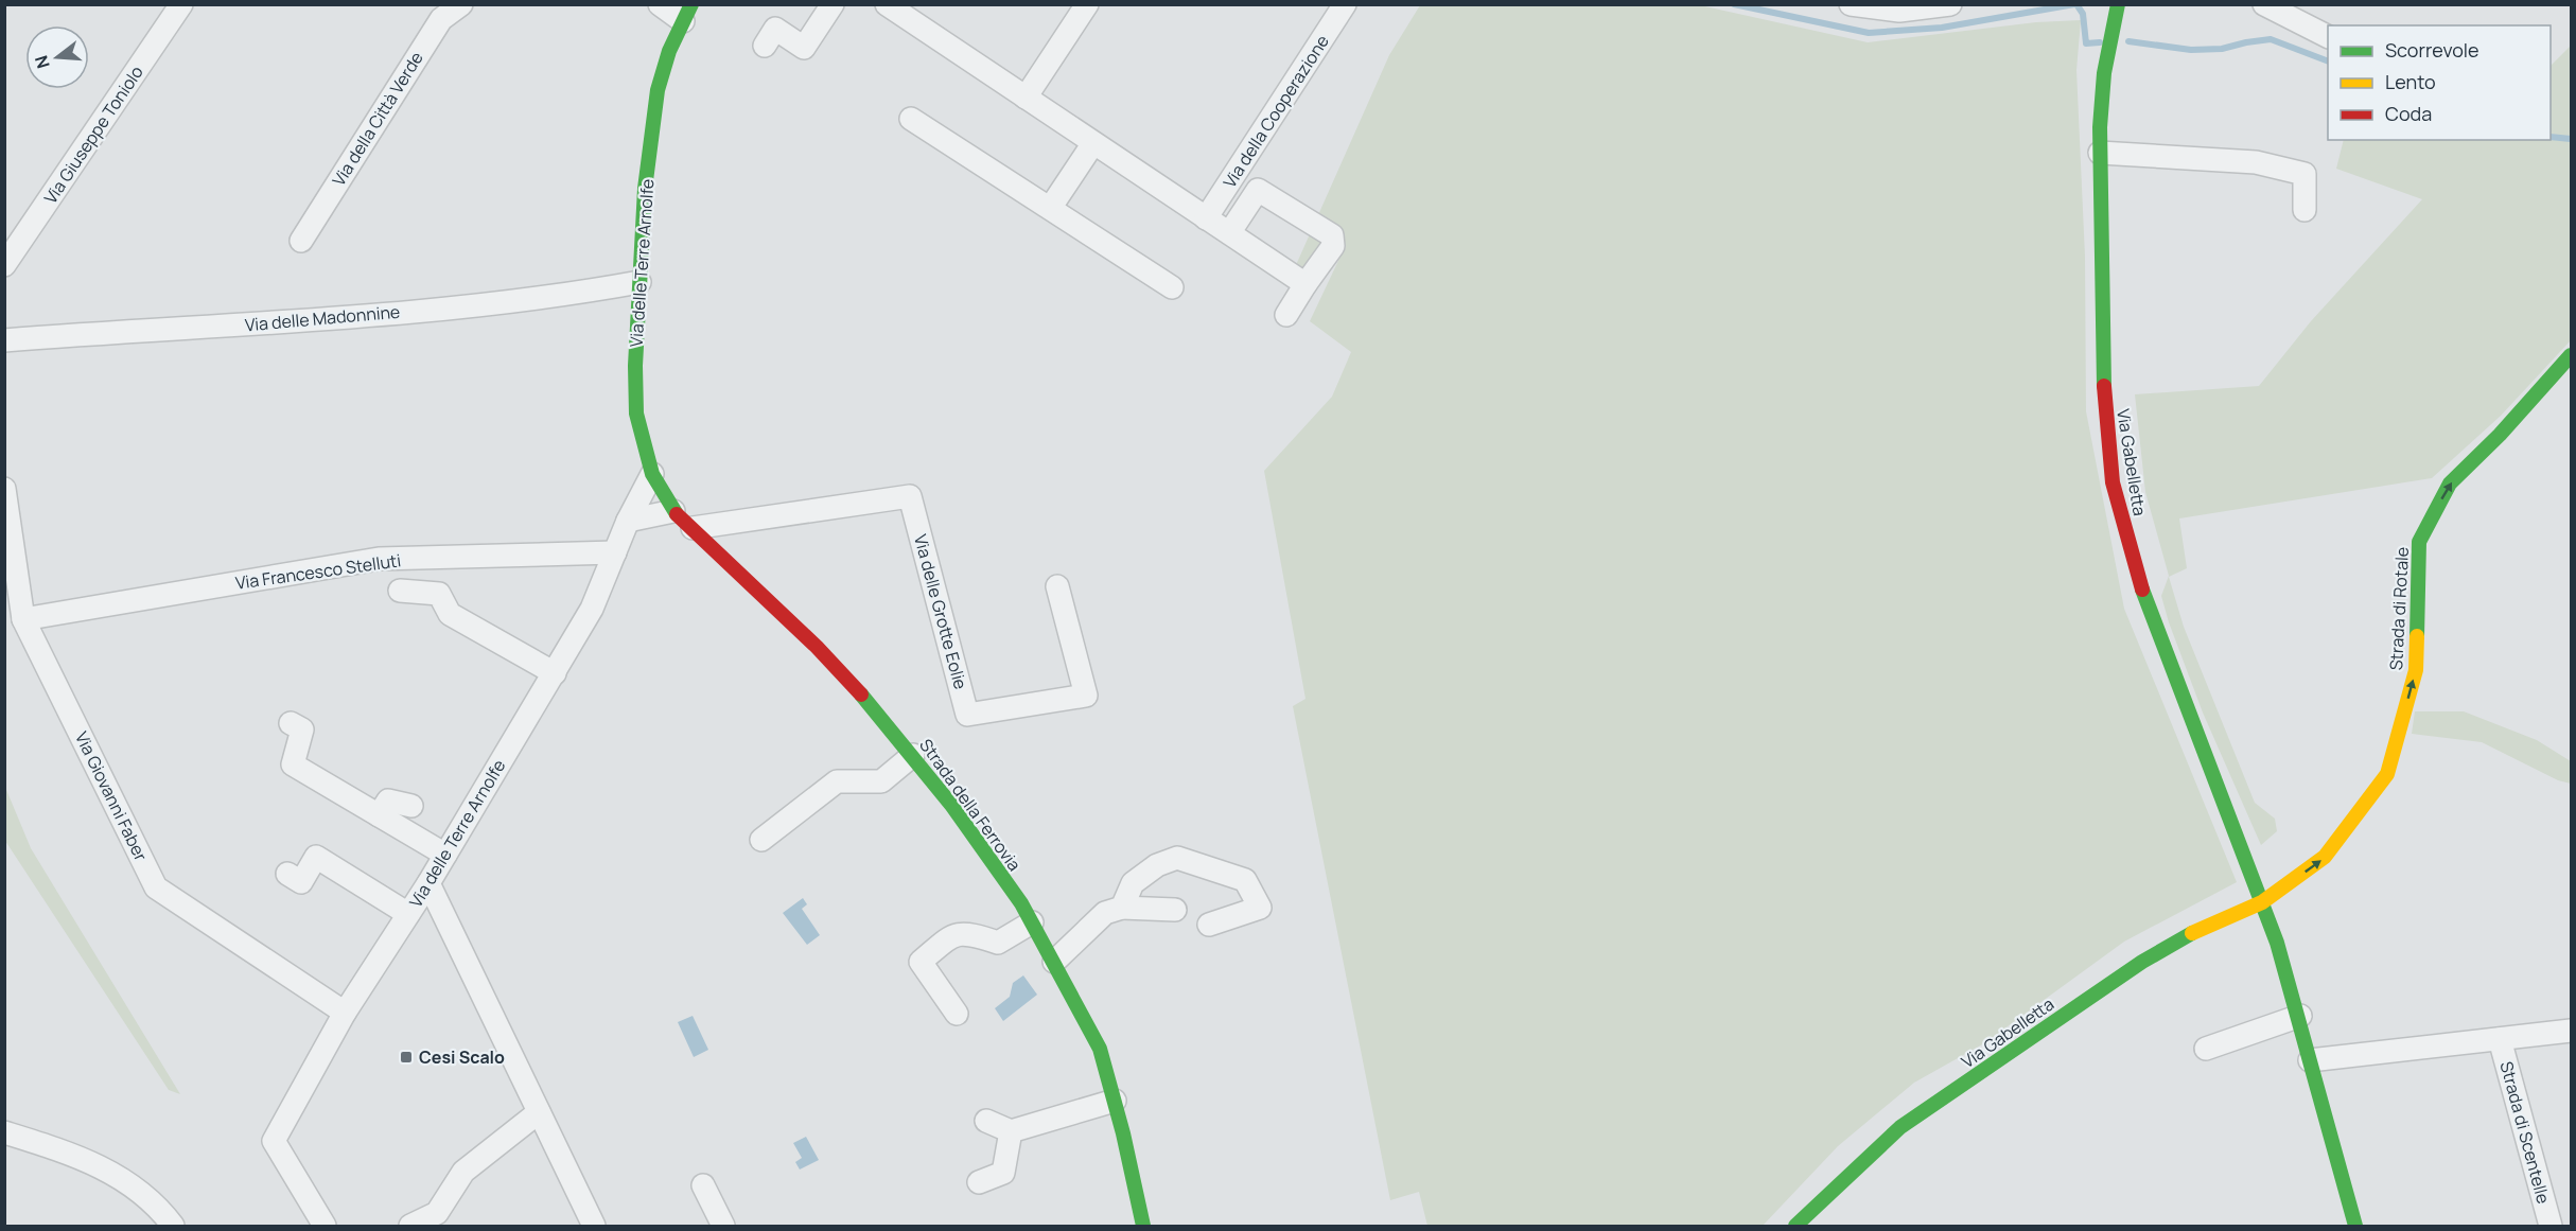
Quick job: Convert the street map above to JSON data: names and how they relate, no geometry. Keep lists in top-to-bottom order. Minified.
{"streets":{"street":["Via della Cooperazione","Via della Città Verde","Via Giuseppe Toniolo","Via delle Terre Arnolfe","Via delle Madonnine","Via Gabelletta","Via Francesco Stelluti","Strada di Rotale","Via delle Grotte Eolie","Via Giovanni Faber","Strada della Ferrovia","Strada di Scentelle"]},"crossings":[["Via delle Terre Arnolfe","Via delle Madonnine"],["Via delle Terre Arnolfe","Via Francesco Stelluti"],["Via delle Terre Arnolfe","Via Giovanni Faber"],["Via delle Terre Arnolfe","Strada della Ferrovia"],["Via Gabelletta","Strada di Rotale"],["Via Gabelletta","Strada di Scentelle"],["Via Francesco Stelluti","Via Giovanni Faber"],["Via delle Grotte Eolie","Strada della Ferrovia"]],"one_way":["Strada di Rotale"],"places":{"transit":["Cesi Scalo"]},"legend":["Scorrevole","Lento","Coda"],"north":"left"}
